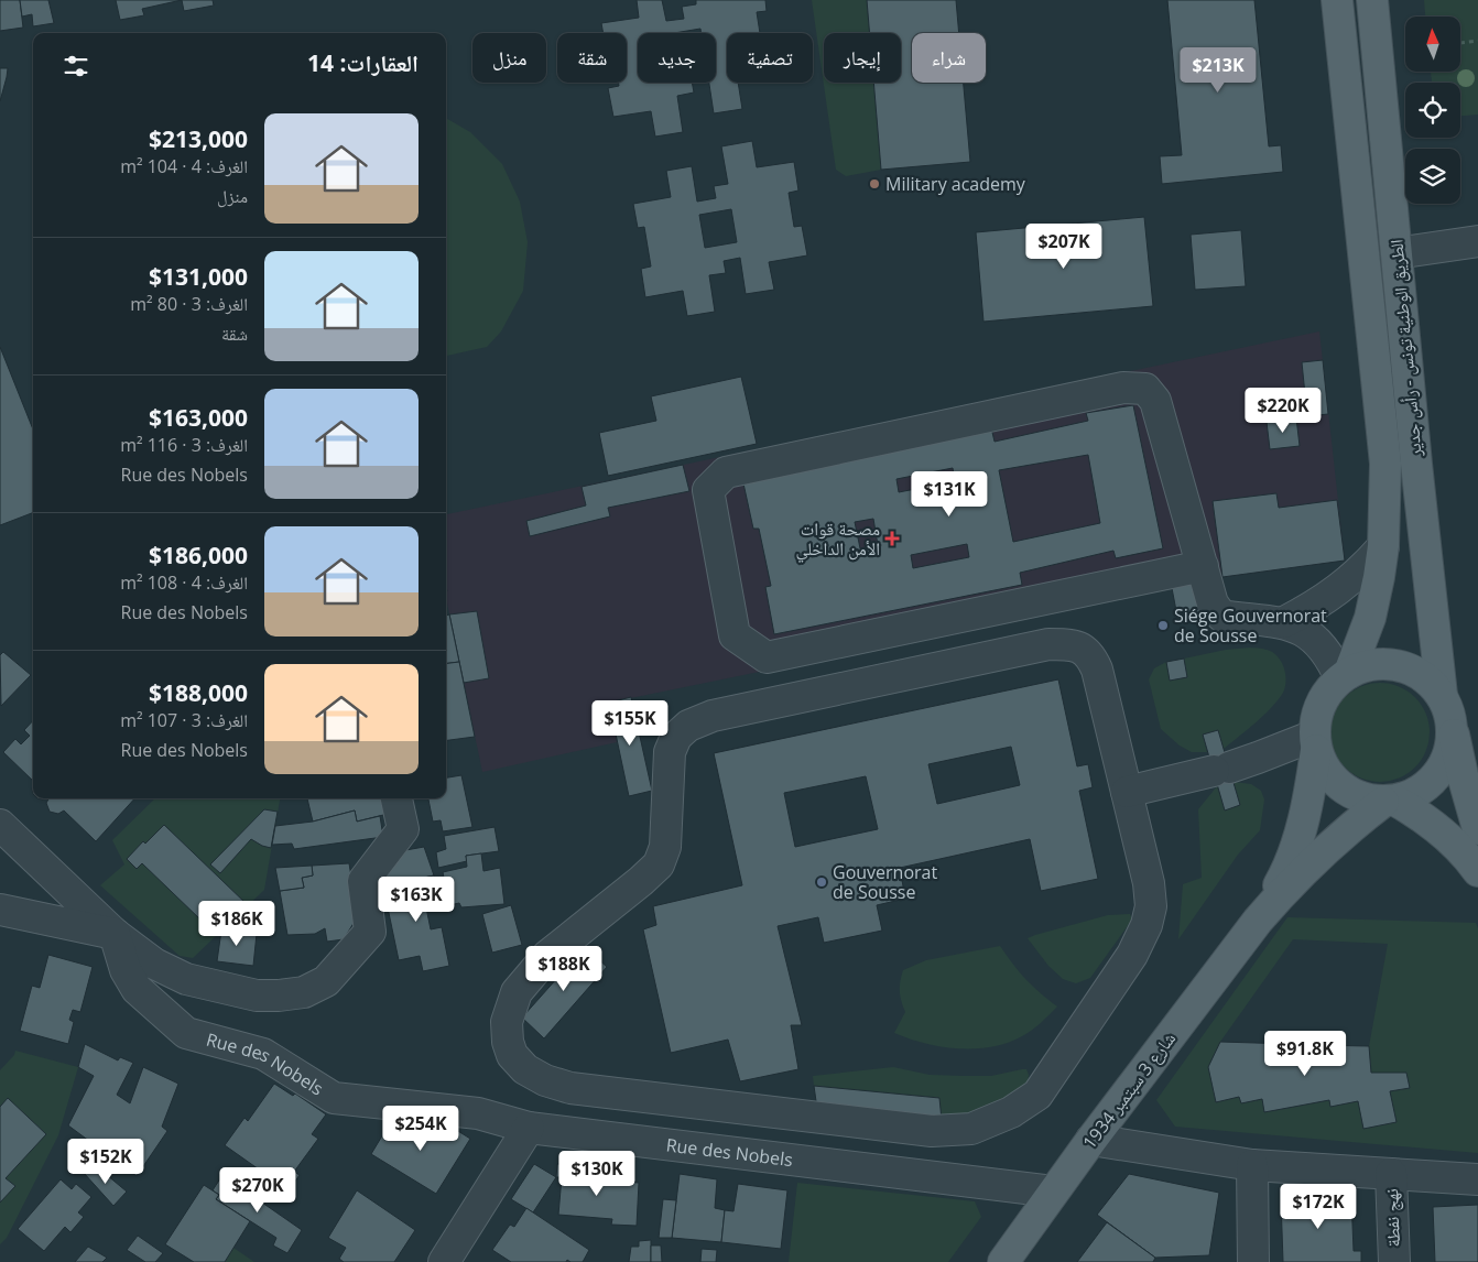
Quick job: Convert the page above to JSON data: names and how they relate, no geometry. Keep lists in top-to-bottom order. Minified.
{"streets":{"main road":["الطريق الوطنية تونس - رأس جدير","شارع 3 سبتمبر 1934"],"street":["Rue des Nobels","نهج نفطة"]},"crossings":[["الطريق الوطنية تونس - رأس جدير","شارع 3 سبتمبر 1934"],["Rue des Nobels","شارع 3 سبتمبر 1934"]],"places":{"other":["Military academy","Siége Gouvernorat de Sousse","Gouvernorat de Sousse"],"health":["مصحة قوات الأمن الداخلي"]},"north":"top","page":{"chip":["شراء","إيجار","تصفية","جديد","شقة","منزل"],"heading":"العقارات: 14","price":["$213K","$207K","$220K","$131K","$155K","$163K","$186K","$188K","$91.8K","$254K","$152K","$130K","$270K","$172K"],"list":[{"name":"$213,000","note":"الغرف: 4 · 104 m² · منزل"},{"name":"$131,000","note":"الغرف: 3 · 80 m² · شقة"},{"name":"$163,000","note":"الغرف: 3 · 116 m² · Rue des Nobels"},{"name":"$186,000","note":"الغرف: 4 · 108 m² · Rue des Nobels"},{"name":"$188,000","note":"الغرف: 3 · 107 m² · Rue des Nobels"}]}}
